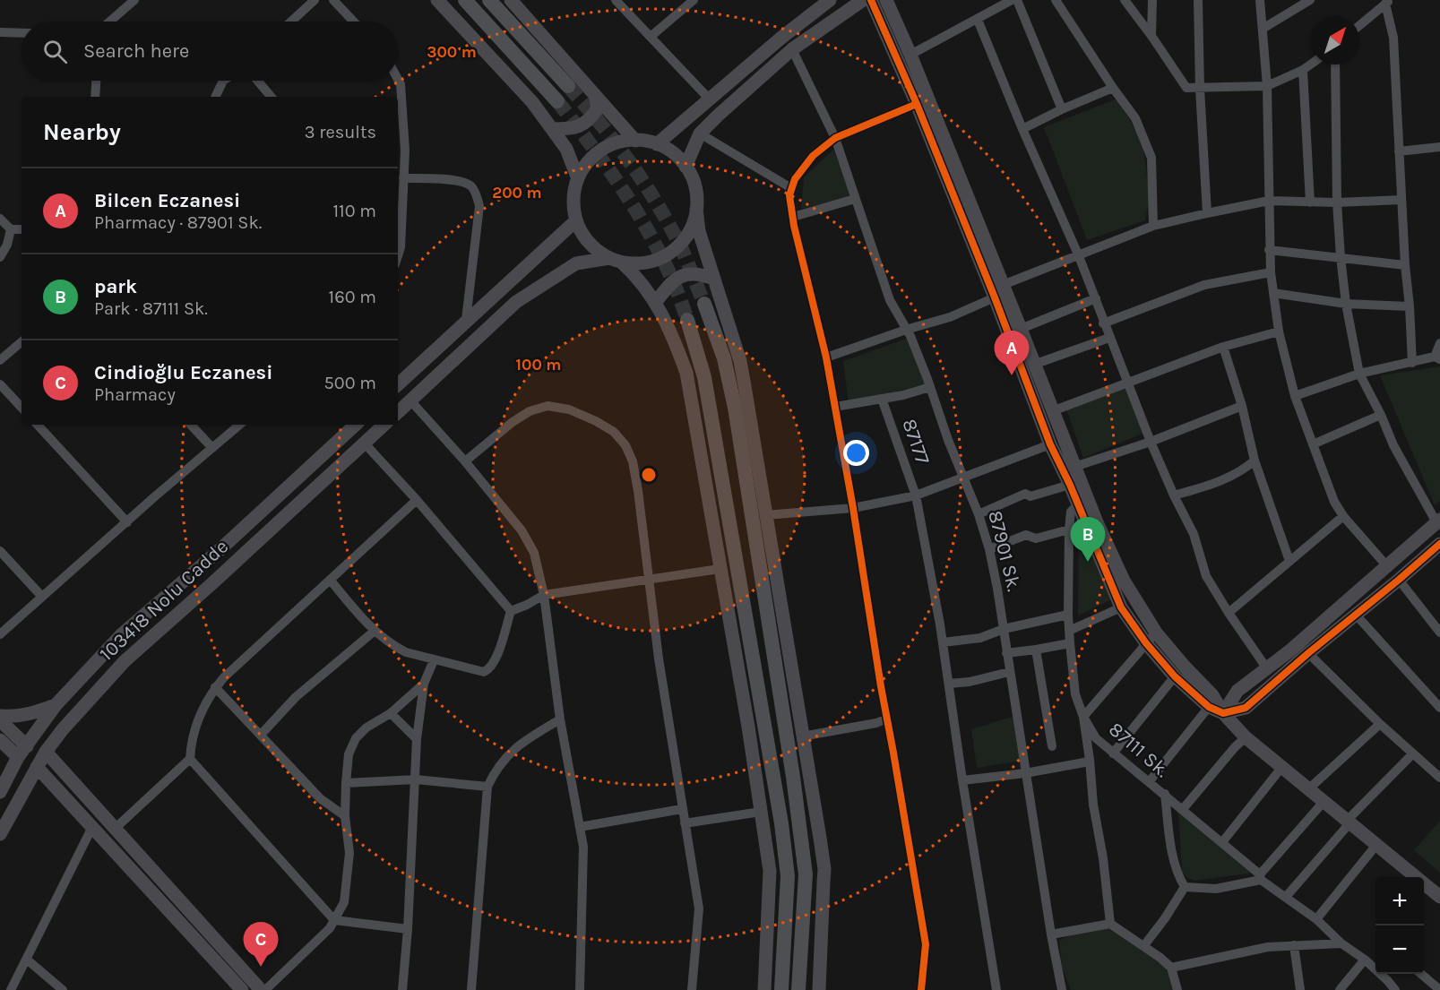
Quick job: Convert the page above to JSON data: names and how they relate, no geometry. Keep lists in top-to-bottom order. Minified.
{"streets":{"street":["87177","87901 Sk.","103418 Nolu Cadde","87111 Sk."]},"north":"top right","page":{"search":"Search here","heading":["Nearby","3 results"],"list":[{"mark":"A","name":"Bilcen Eczanesi","note":"Pharmacy · 87901 Sk.","value":"110 m"},{"mark":"B","name":"park","note":"Park · 87111 Sk.","value":"160 m"},{"mark":"C","name":"Cindioğlu Eczanesi","note":"Pharmacy","value":"500 m"}],"pins":["A","B","C"],"map_buttons":["+","−"]},"rings":["300 m","200 m","100 m"]}
